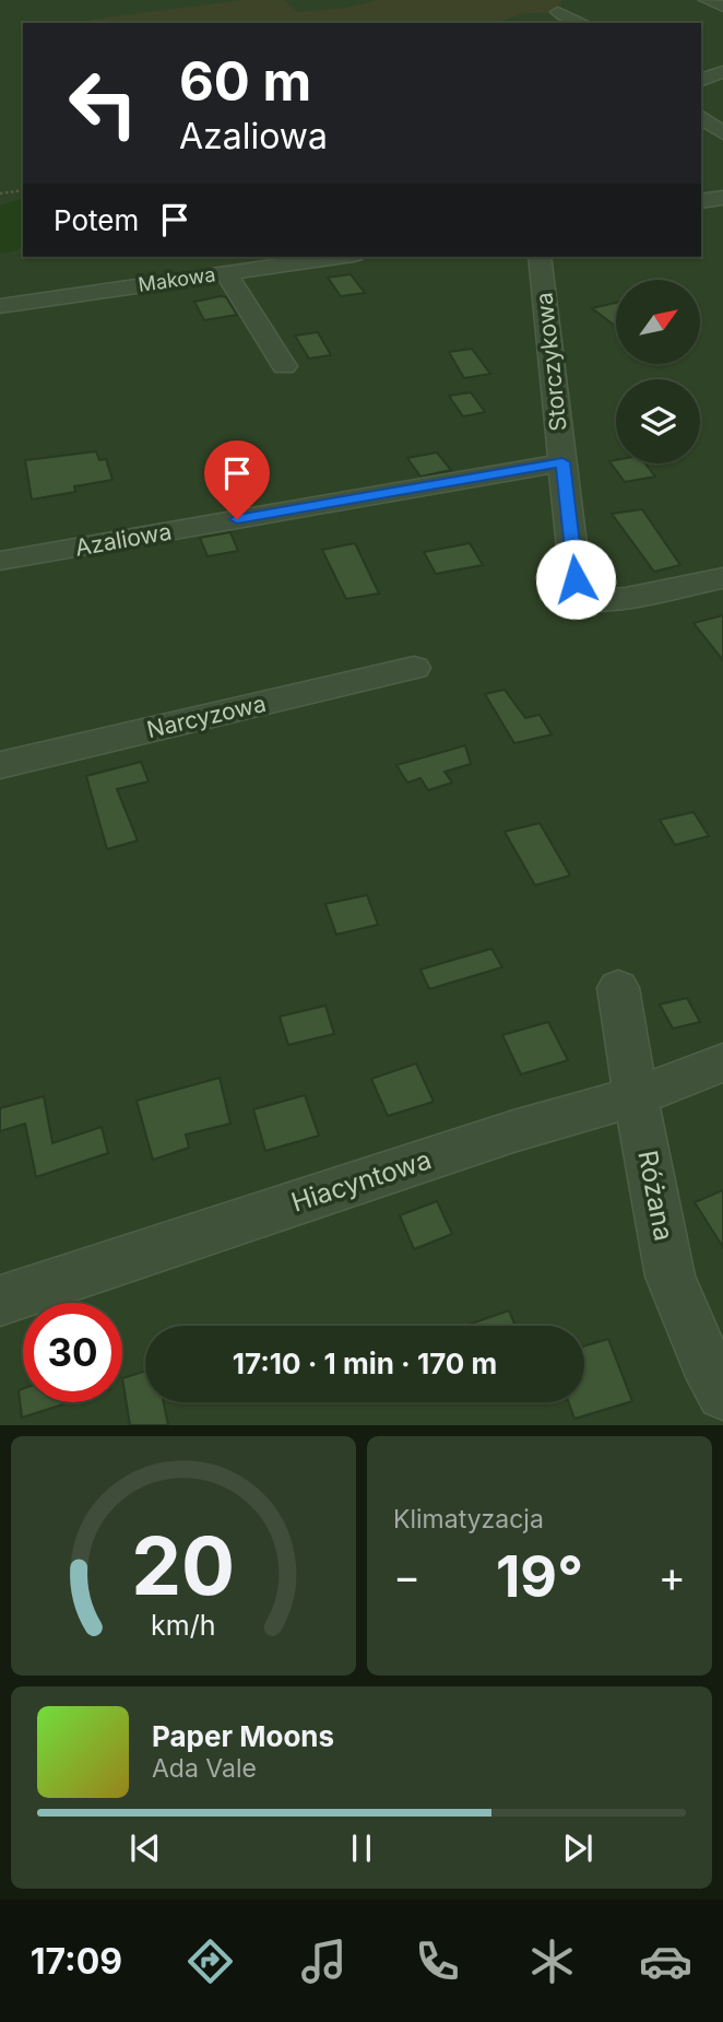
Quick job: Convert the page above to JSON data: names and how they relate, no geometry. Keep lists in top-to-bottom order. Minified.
{"streets":{"street":["Makowa","Storczykowa","Azaliowa","Narcyzowa","Hiacyntowa","Różana"]},"crossings":[["Storczykowa","Azaliowa"],["Hiacyntowa","Różana"]],"north":"top right","page":{"turn":["60 m","Azaliowa"],"then":"Potem","limit":"30","trip":"17:10 · 1 min · 170 m","tile":"Klimatyzacja","heat":["−","19°","+"],"song":["Paper Moons","Ada Vale"],"tabs":"17:09","gauge":["20","km/h"]}}
